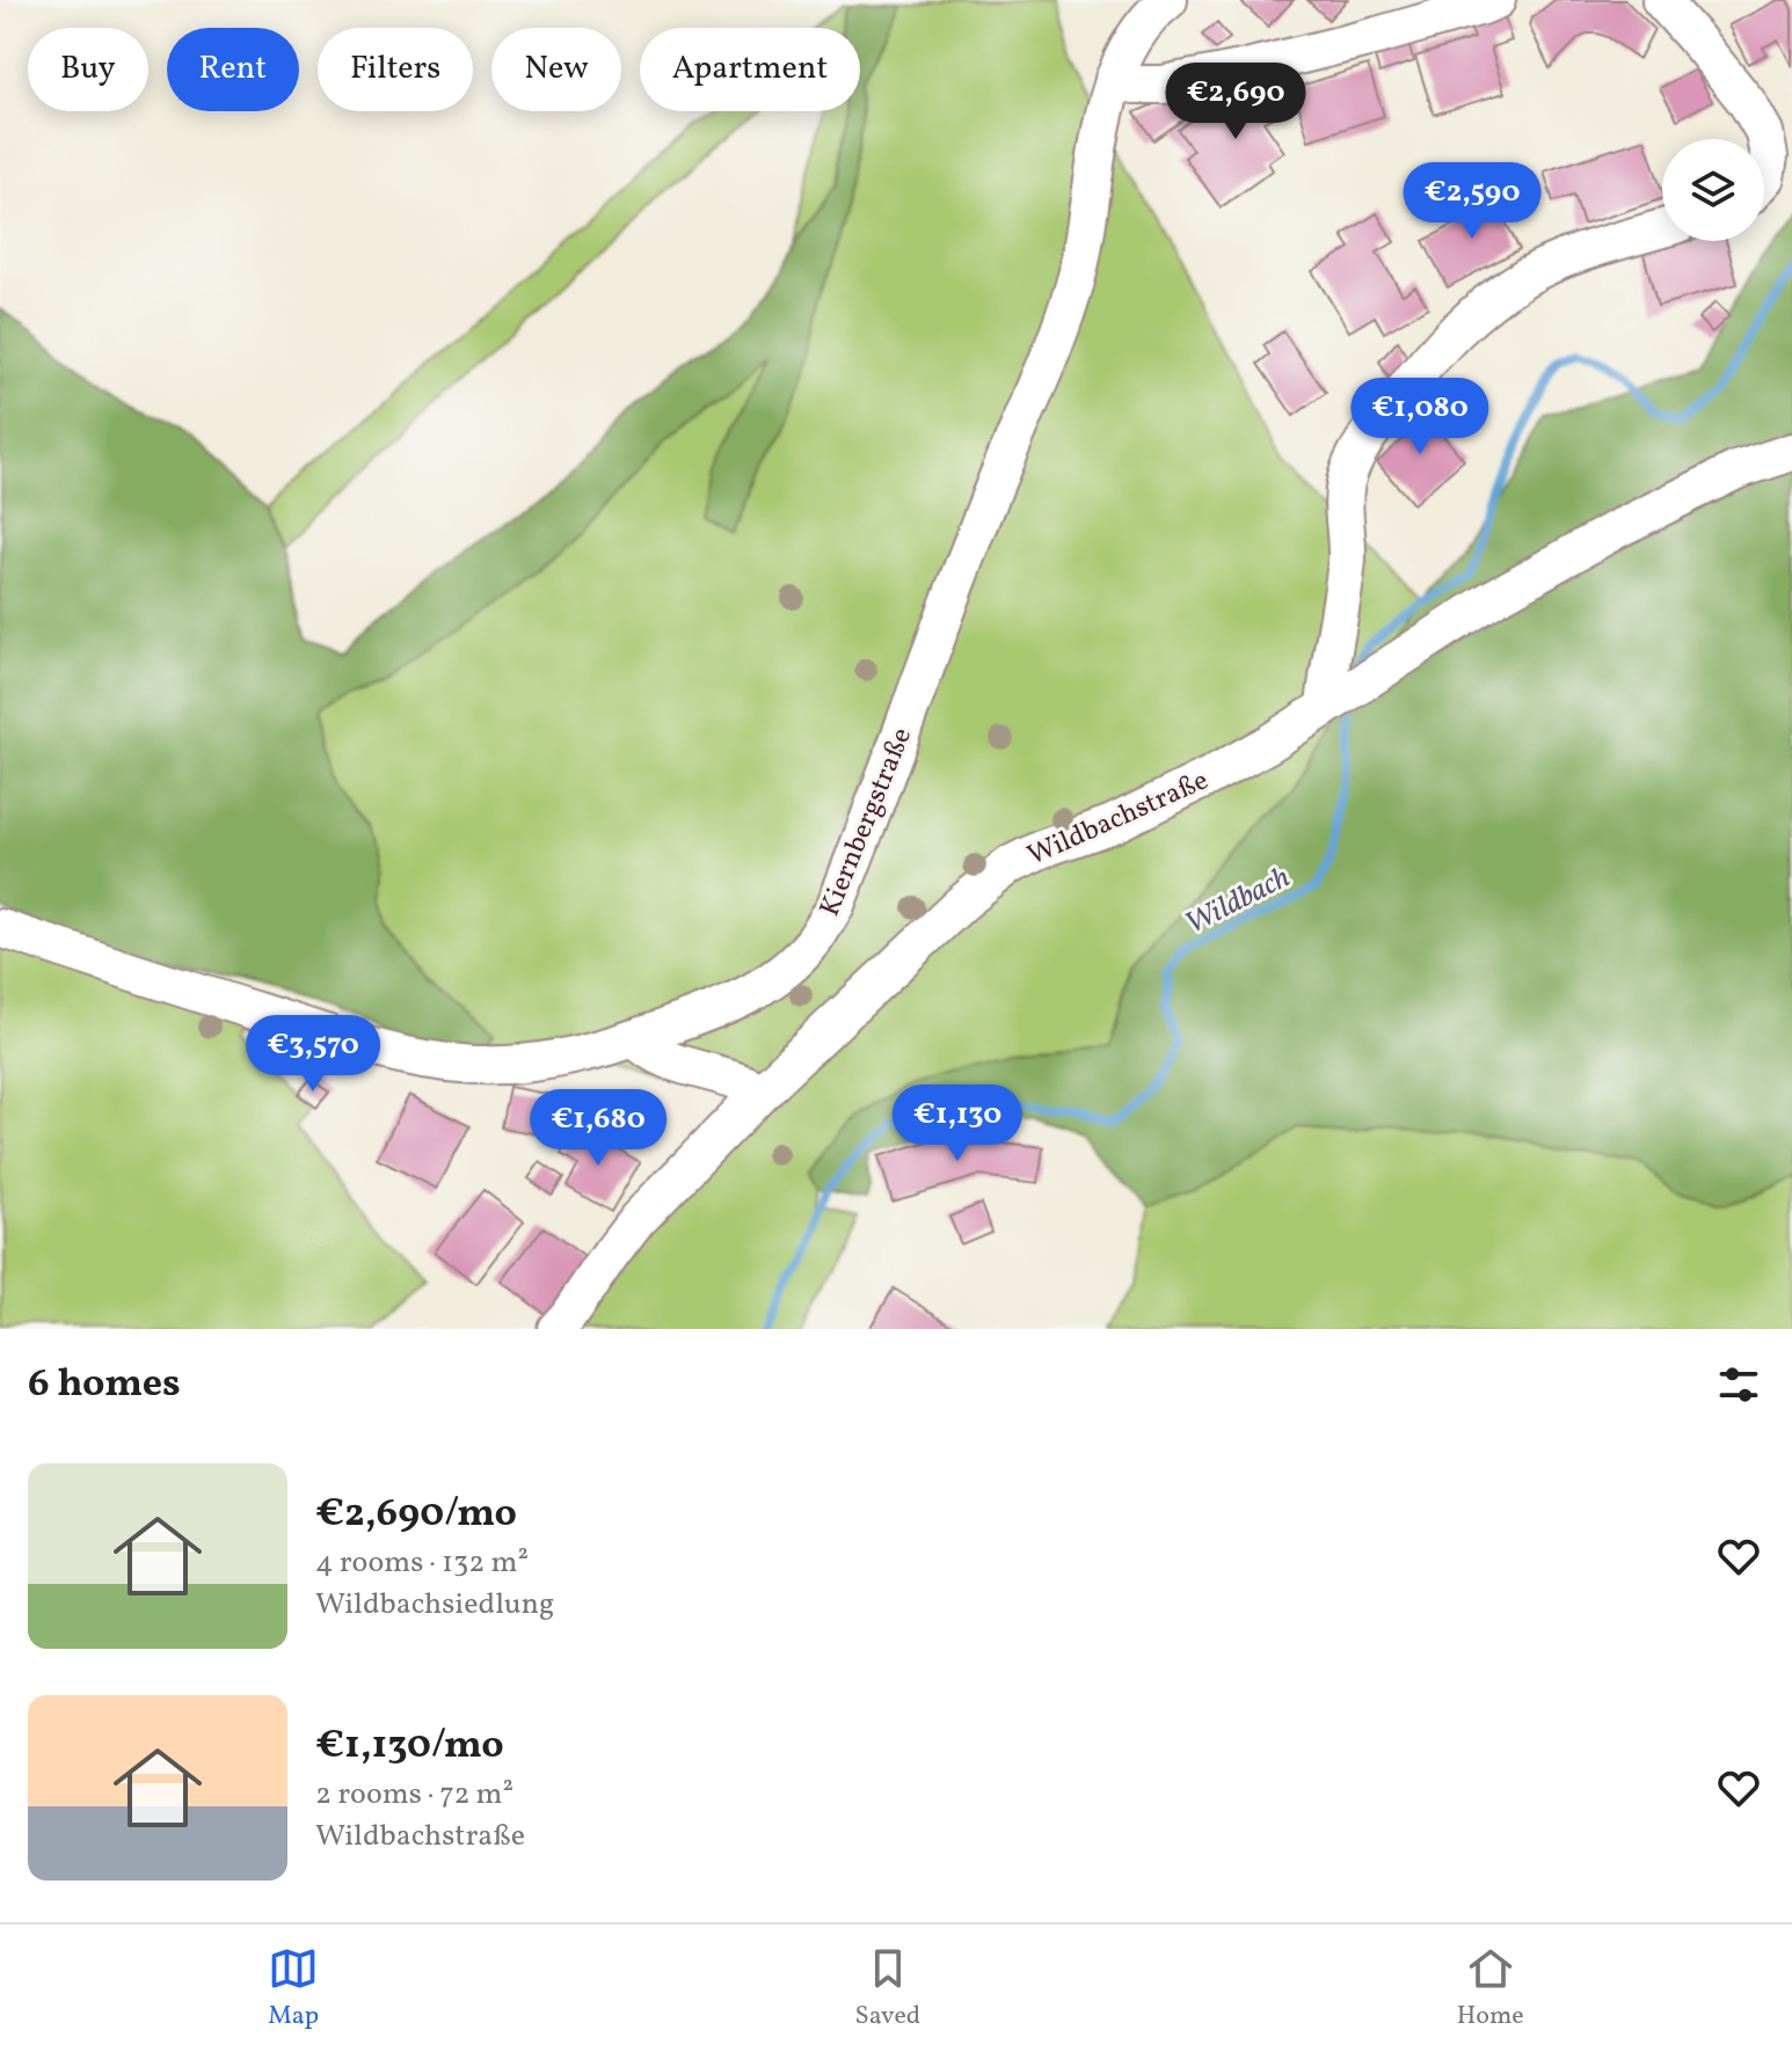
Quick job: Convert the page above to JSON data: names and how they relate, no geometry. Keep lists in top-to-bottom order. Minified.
{"streets":{"street":["Wildbachstraße","Kiernbergstraße"]},"water":["Wildbach"],"page":{"chip":["Buy","Rent","Filters","New","Apartment"],"price":["€2,690","€2,590","€1,080","€3,570","€1,130","€1,680"],"heading":"6 homes","list":[{"name":"€2,690/mo","note":"4 rooms · 132 m² · Wildbachsiedlung"},{"name":"€1,130/mo","note":"2 rooms · 72 m² · Wildbachstraße"}],"tabs":["Map","Saved","Home"]}}
